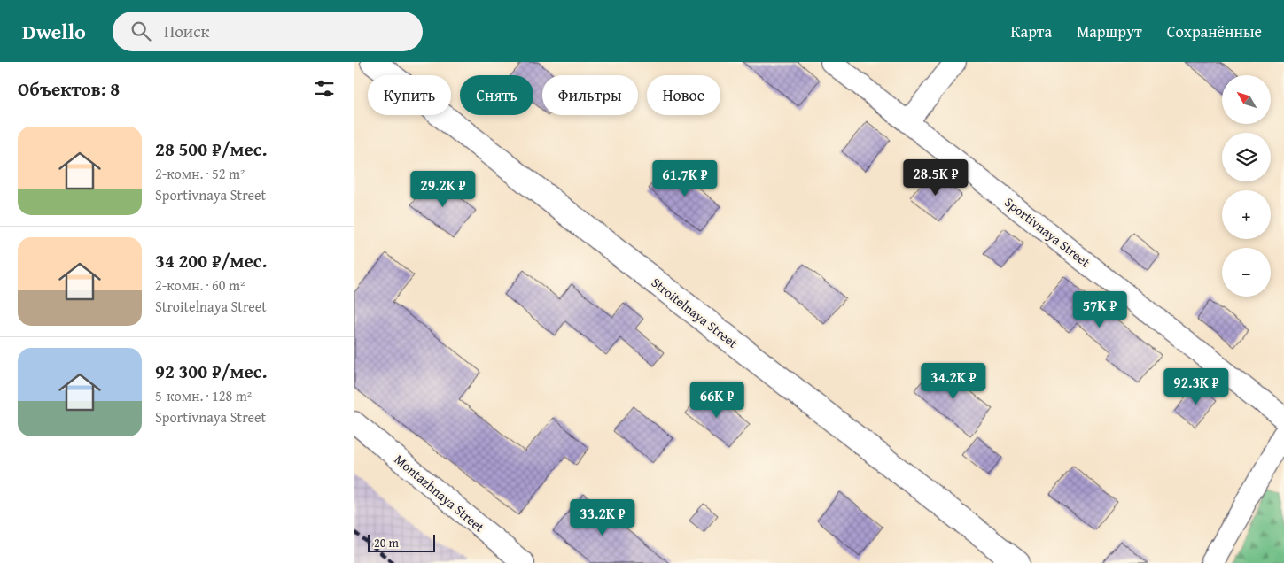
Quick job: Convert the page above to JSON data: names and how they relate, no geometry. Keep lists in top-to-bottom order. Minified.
{"streets":{"street":["Sportivnaya Street","Stroitelnaya Street","Montazhnaya Street"]},"scale_bar":"20 m","north":"top left","page":{"header":"Dwello","search":"Поиск","nav":["Карта","Маршрут","Сохранённые"],"heading":"Объектов: 8","map_buttons":["+","−"],"chip":["Купить","Снять","Фильтры","Новое"],"list":[{"name":"28 500 ₽/мес.","note":"2-комн. · 52 m² · Sportivnaya Street"},{"name":"34 200 ₽/мес.","note":"2-комн. · 60 m² · Stroitelnaya Street"},{"name":"92 300 ₽/мес.","note":"5-комн. · 128 m² · Sportivnaya Street"}],"price":["28.5K ₽","61.7K ₽","29.2K ₽","57K ₽","34.2K ₽","92.3K ₽","66K ₽","33.2K ₽"],"scale":"20 m"}}
